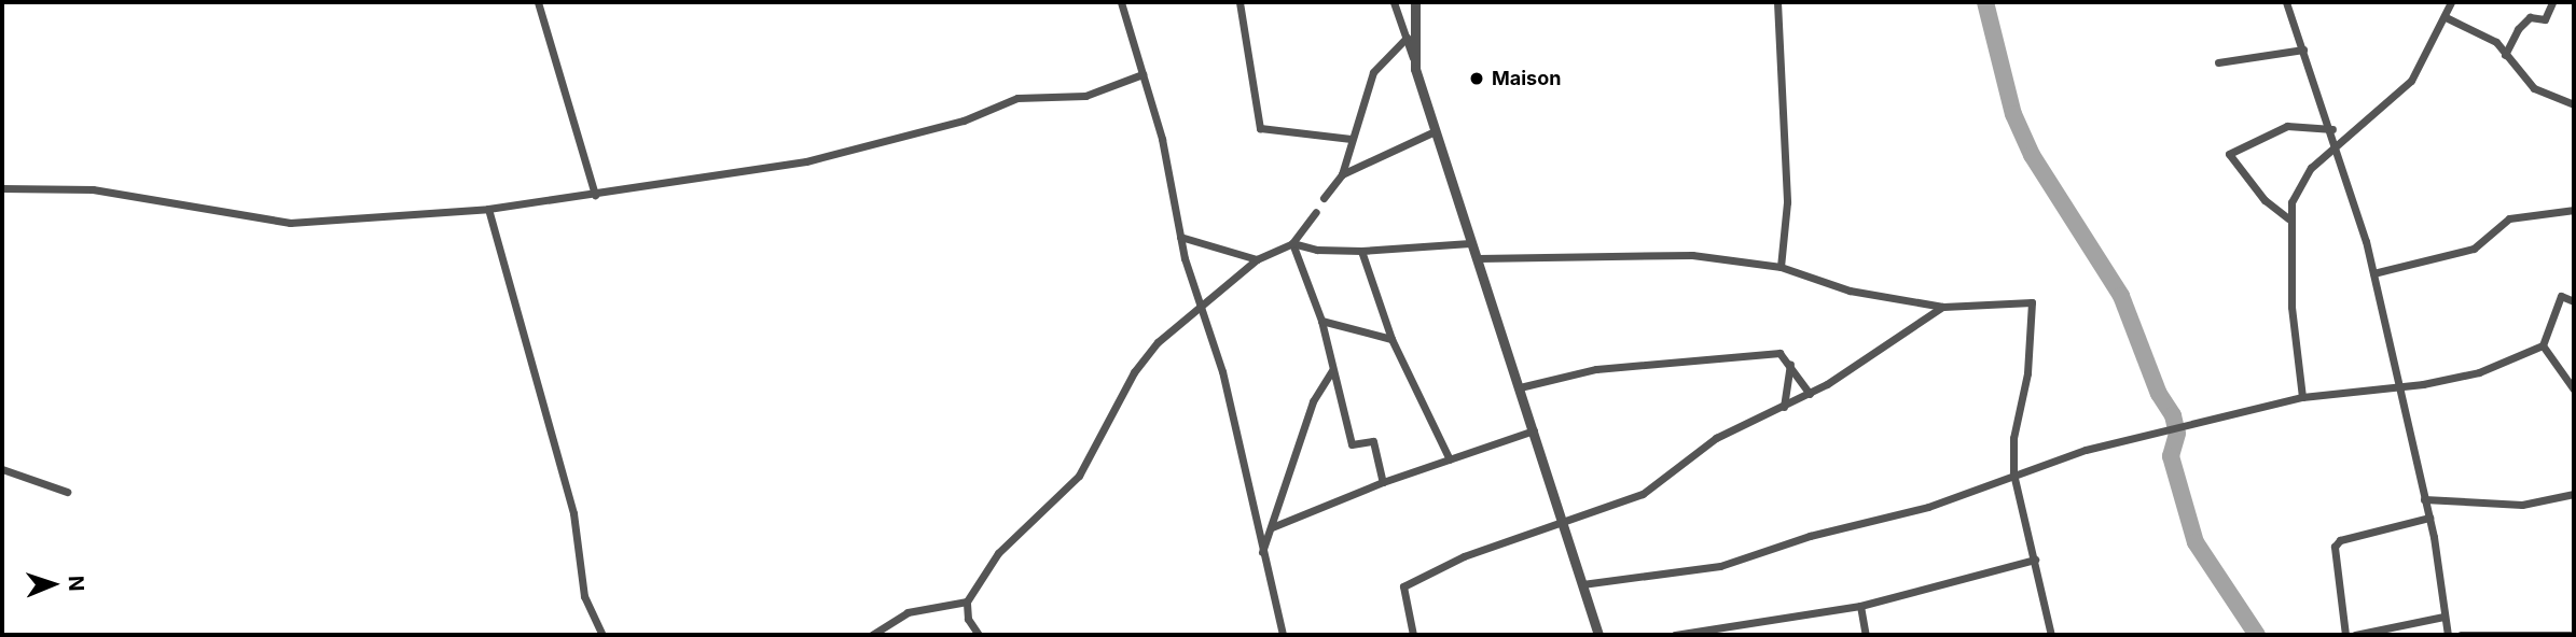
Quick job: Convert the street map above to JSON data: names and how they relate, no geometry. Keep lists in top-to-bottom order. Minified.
{"places":["Maison"],"north":"right"}
